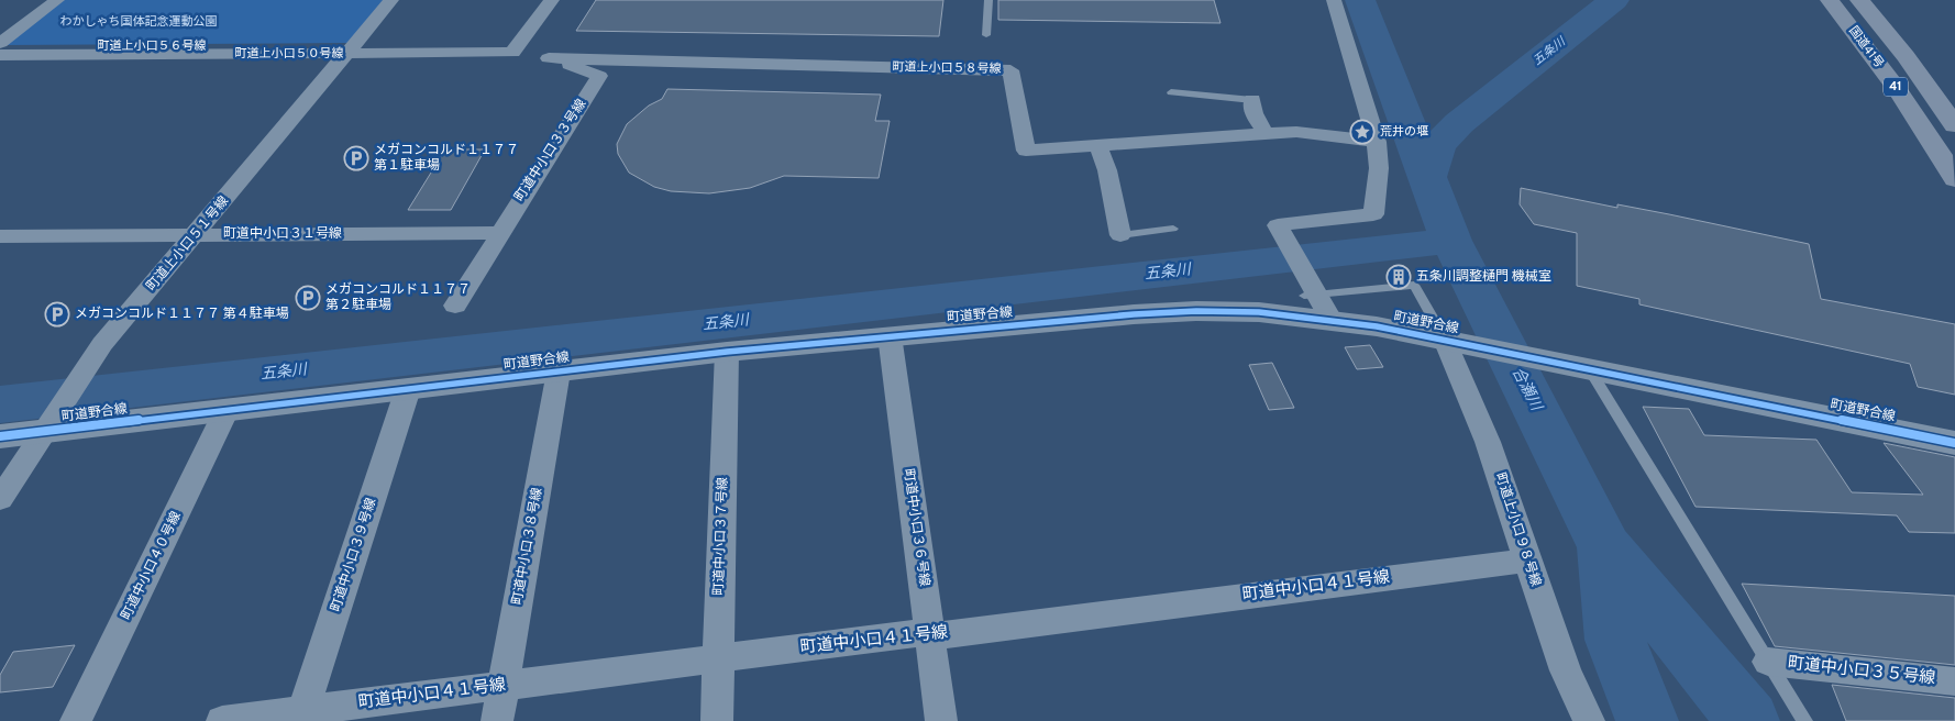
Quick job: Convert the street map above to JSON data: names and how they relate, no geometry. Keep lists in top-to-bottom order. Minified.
{"streets":{"highway":["国道41号","41"],"street":["町道上小口５６号線","町道上小口５０号線","町道上小口５８号線","町道中小口３３号線","町道中小口３１号線","町道上小口５１号線","町道野合線","町道中小口３６号線","町道上小口９８号線","町道中小口３７号線","町道中小口３８号線","町道中小口３９号線","町道中小口４０号線","町道中小口４１号線","町道中小口３５号線"]},"crossings":[["町道上小口５６号線","町道上小口５０号線"],["町道上小口５６号線","町道上小口５１号線"],["町道上小口５０号線","町道中小口３３号線"],["町道上小口５０号線","町道上小口５１号線"],["町道上小口５８号線","町道中小口３３号線"],["町道中小口３３号線","町道中小口３１号線"],["町道中小口３１号線","町道上小口５１号線"],["町道上小口５１号線","町道野合線"],["町道野合線","町道中小口３６号線"],["町道野合線","町道上小口９８号線"],["町道野合線","町道中小口３７号線"],["町道野合線","町道中小口３８号線"],["町道野合線","町道中小口３９号線"],["町道野合線","町道中小口４０号線"],["町道中小口３６号線","町道中小口４１号線"],["町道上小口９８号線","町道中小口４１号線"],["町道中小口３７号線","町道中小口４１号線"],["町道中小口３８号線","町道中小口４１号線"],["町道中小口３９号線","町道中小口４１号線"]],"water":["五条川","合瀬川"],"parks":["わかしゃち国体記念運動公園"],"places":{"place":["荒井の堰"],"parking":["メガコンコルド１１７７ 第１駐車場","メガコンコルド１１７７ 第２駐車場","メガコンコルド１１７７ 第４駐車場"],"building":["五条川調整樋門 機械室"]}}
